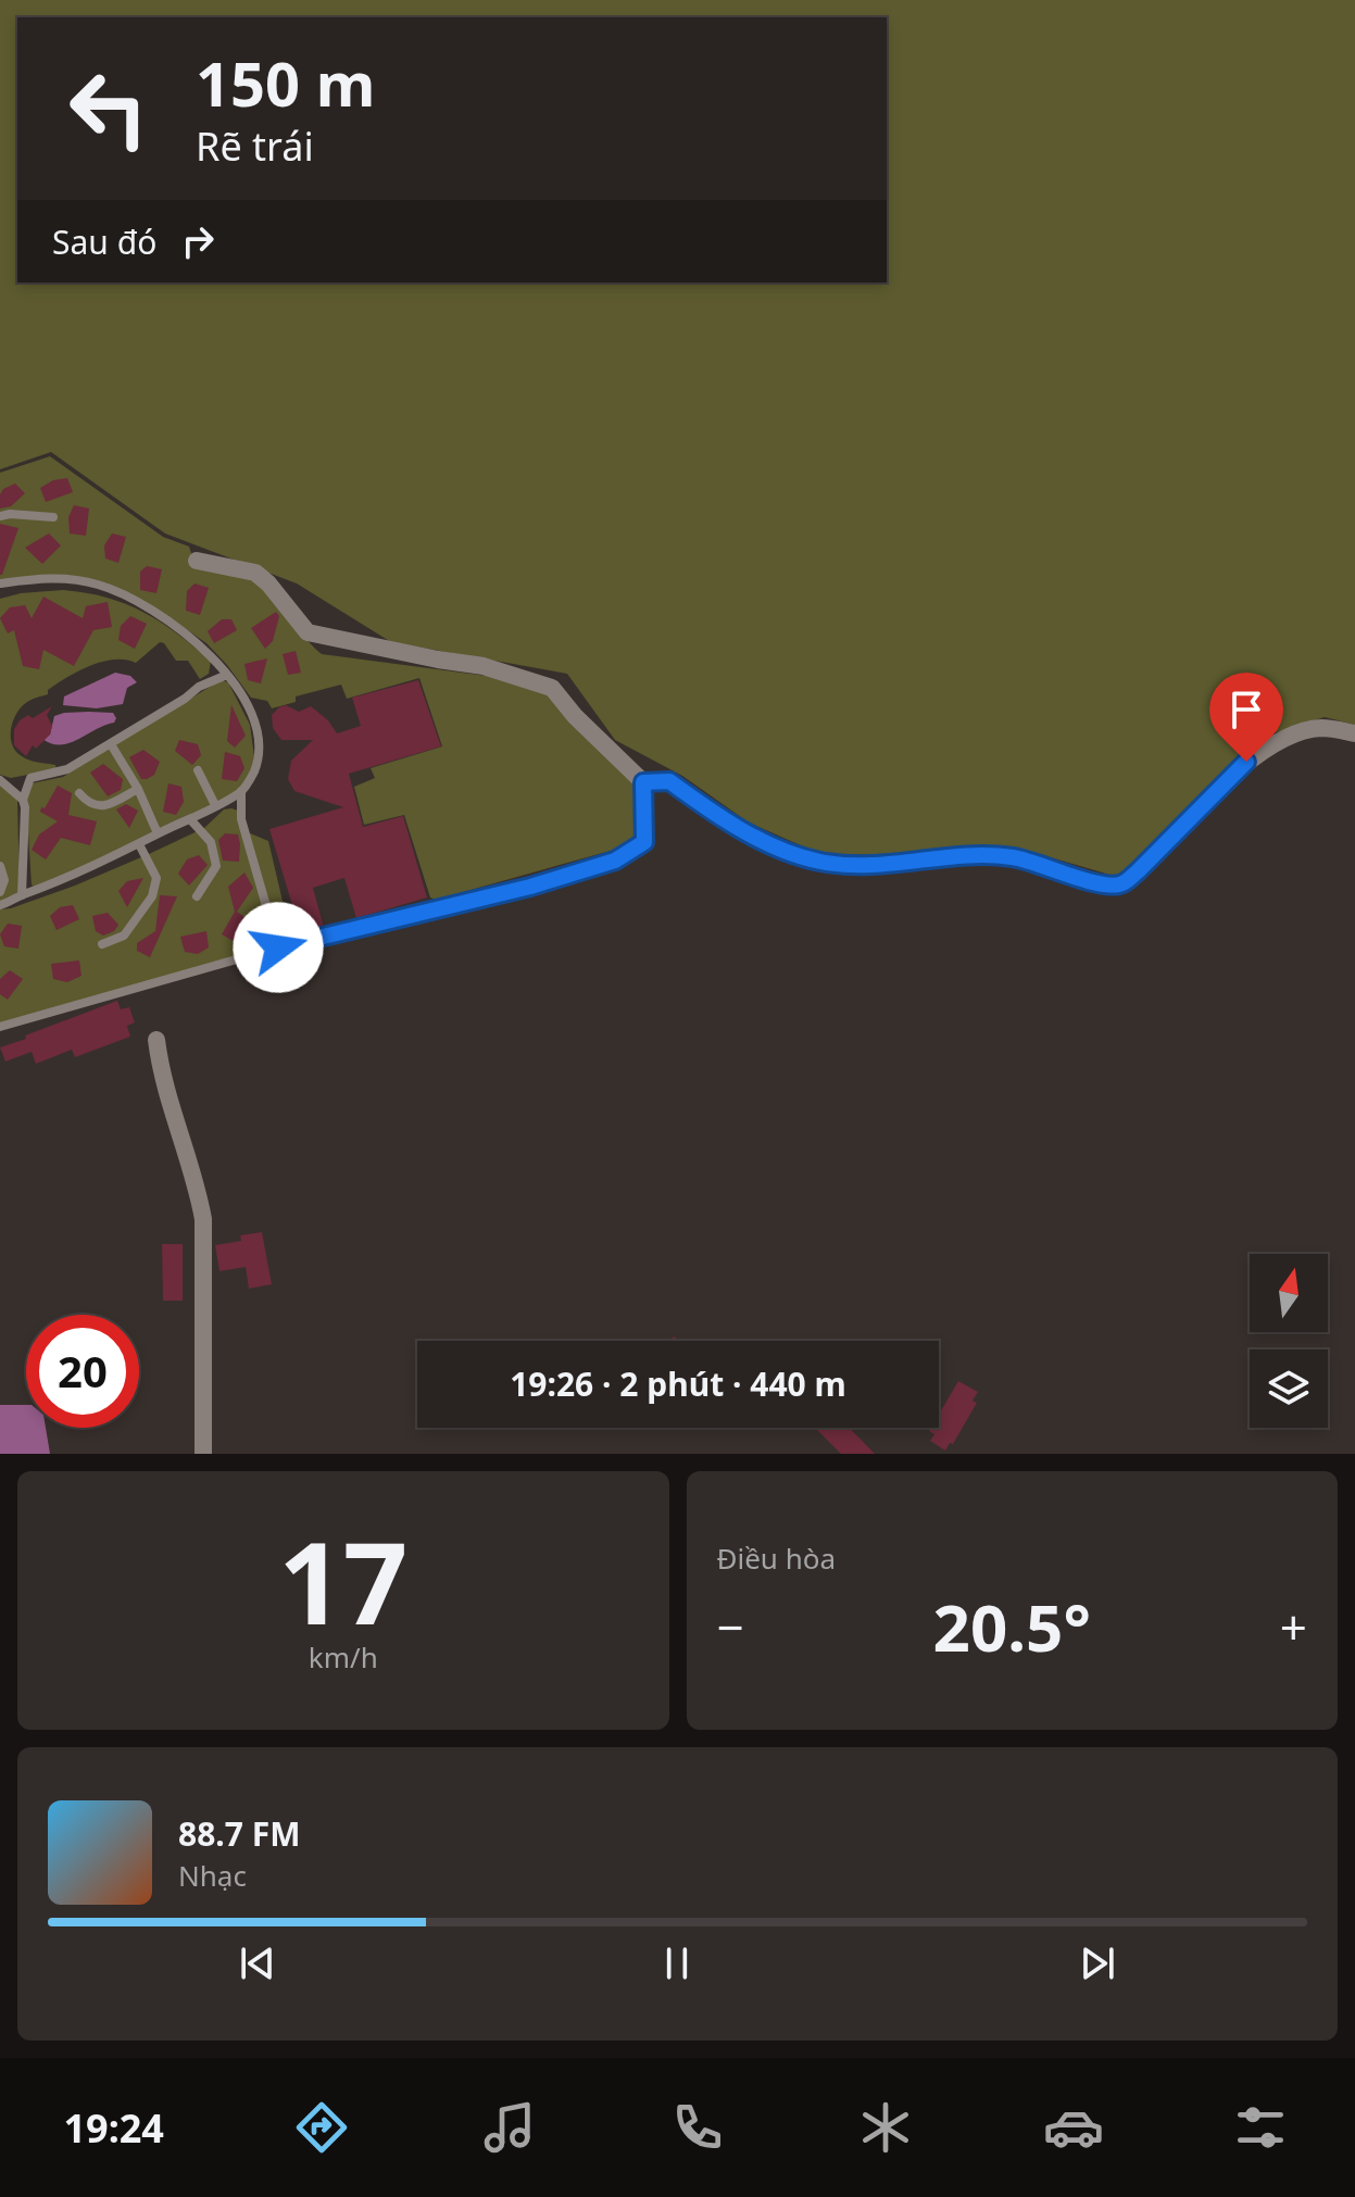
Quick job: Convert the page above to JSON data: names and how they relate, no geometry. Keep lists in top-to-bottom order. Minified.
{"north":"top","page":{"turn":["150 m","Rẽ trái"],"then":"Sau đó","limit":"20","trip":"19:26 · 2 phút · 440 m","tile":[["17","km/h"],"Điều hòa"],"heat":["−","20.5°","+"],"song":["88.7 FM","Nhạc"],"tabs":"19:24"}}
